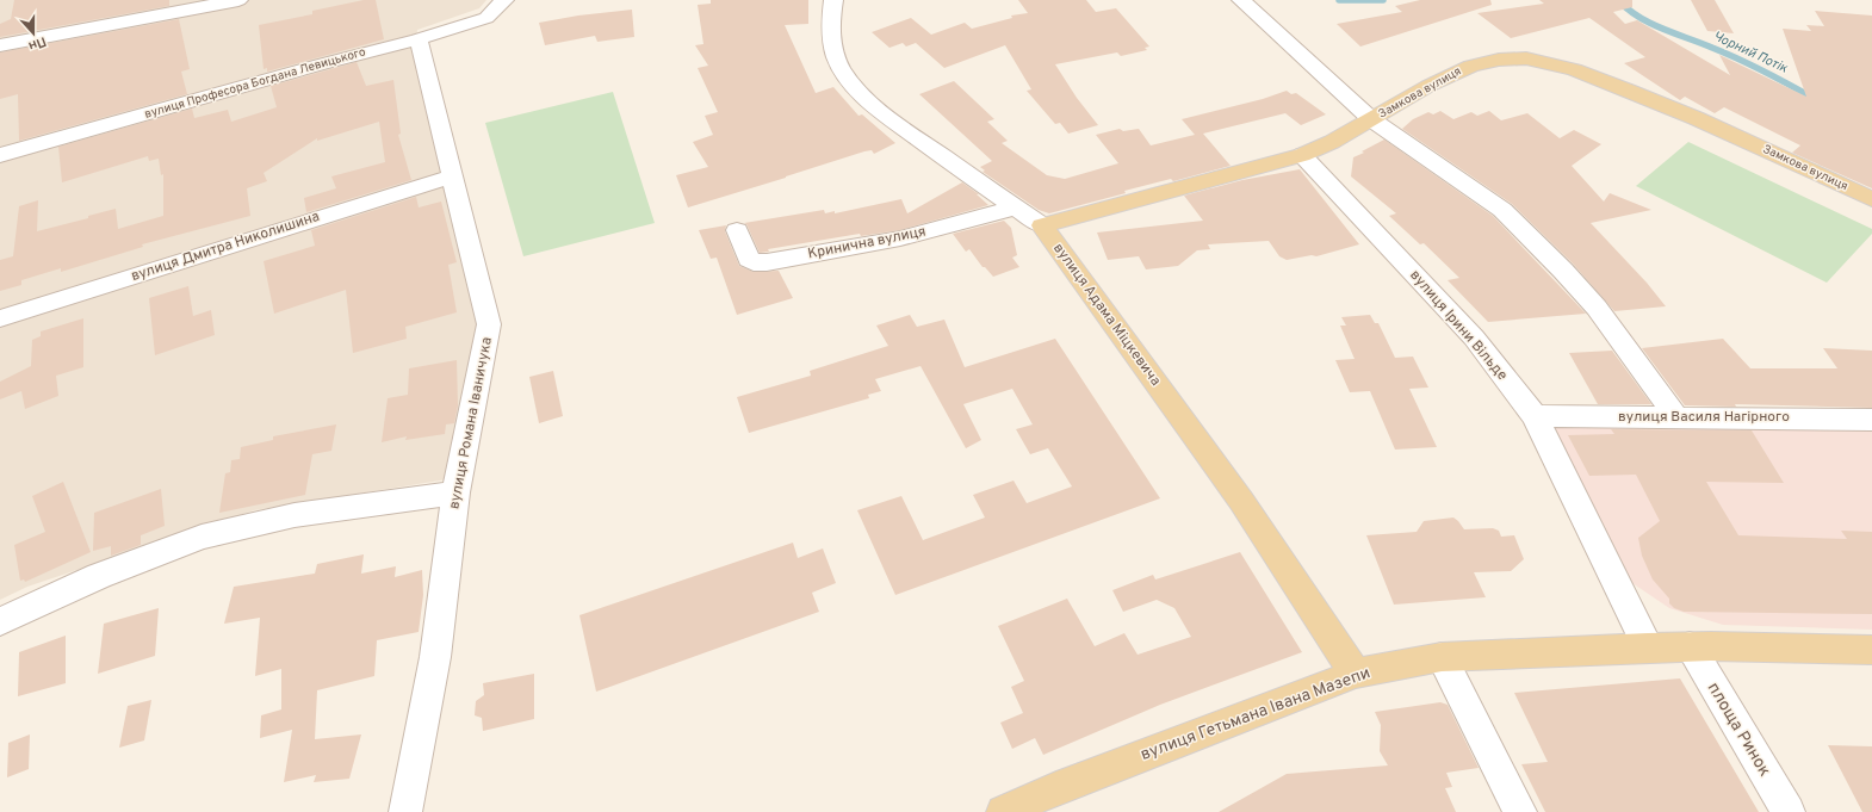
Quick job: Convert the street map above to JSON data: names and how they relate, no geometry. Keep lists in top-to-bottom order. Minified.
{"streets":{"main road":["Замкова вулиця","вулиця Адама Міцкевича","вулиця Гетьмана Івана Мазепи"],"street":["вулиця Професора Богдана Левицького","Кринична вулиця","вулиця Дмитра Николишина","вулиця Ірини Вільде","вулиця Василя Нагірного","вулиця Романа Іваничука","площа Ринок"]},"crossings":[["вулиця Професора Богдана Левицького","вулиця Романа Іваничука"],["Замкова вулиця","вулиця Адама Міцкевича"],["Замкова вулиця","вулиця Ірини Вільде"],["Кринична вулиця","вулиця Адама Міцкевича"],["вулиця Дмитра Николишина","вулиця Романа Іваничука"],["вулиця Адама Міцкевича","вулиця Гетьмана Івана Мазепи"],["вулиця Ірини Вільде","вулиця Василя Нагірного"],["вулиця Ірини Вільде","вулиця Гетьмана Івана Мазепи"],["вулиця Гетьмана Івана Мазепи","площа Ринок"]],"water":["Чорний Потік"],"north":"bottom"}
